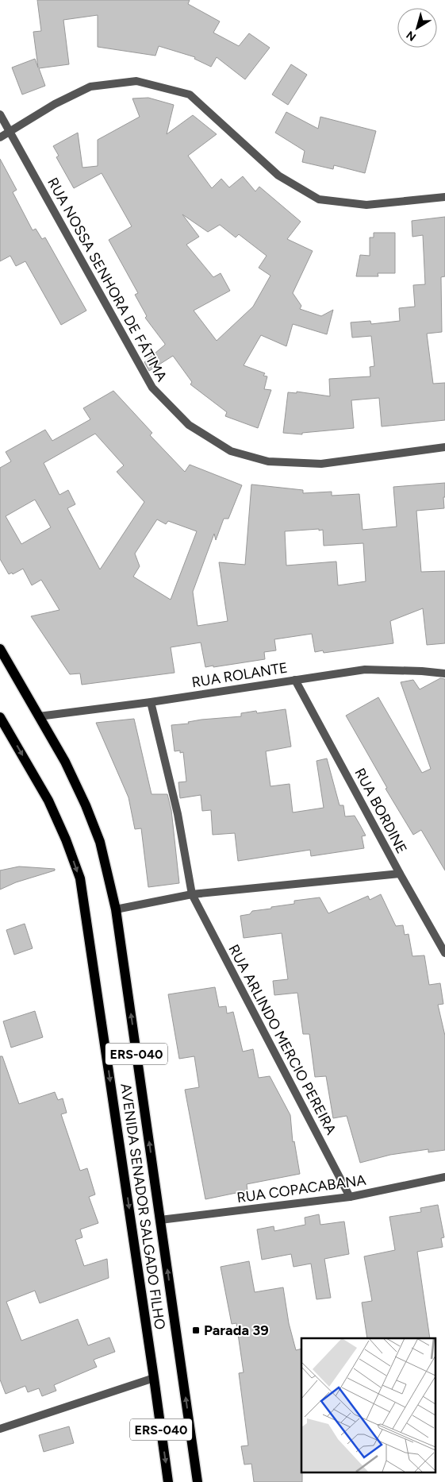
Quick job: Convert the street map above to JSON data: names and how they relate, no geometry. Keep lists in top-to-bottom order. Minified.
{"streets":{"main road":["ERS-040","AVENIDA SENADOR SALGADO FILHO"],"street":["RUA NOSSA SENHORA DE FÁTIMA","RUA ROLANTE","RUA BORDINE","RUA ARLINDO MERCIO PEREIRA","RUA COPACABANA"]},"crossings":[["RUA ROLANTE","RUA BORDINE"],["RUA ROLANTE","RUA ARLINDO MERCIO PEREIRA"],["RUA ROLANTE","AVENIDA SENADOR SALGADO FILHO"],["RUA ARLINDO MERCIO PEREIRA","RUA COPACABANA"],["RUA COPACABANA","AVENIDA SENADOR SALGADO FILHO"]],"places":{"transit":["Parada 39"]},"north":"bottom left"}
